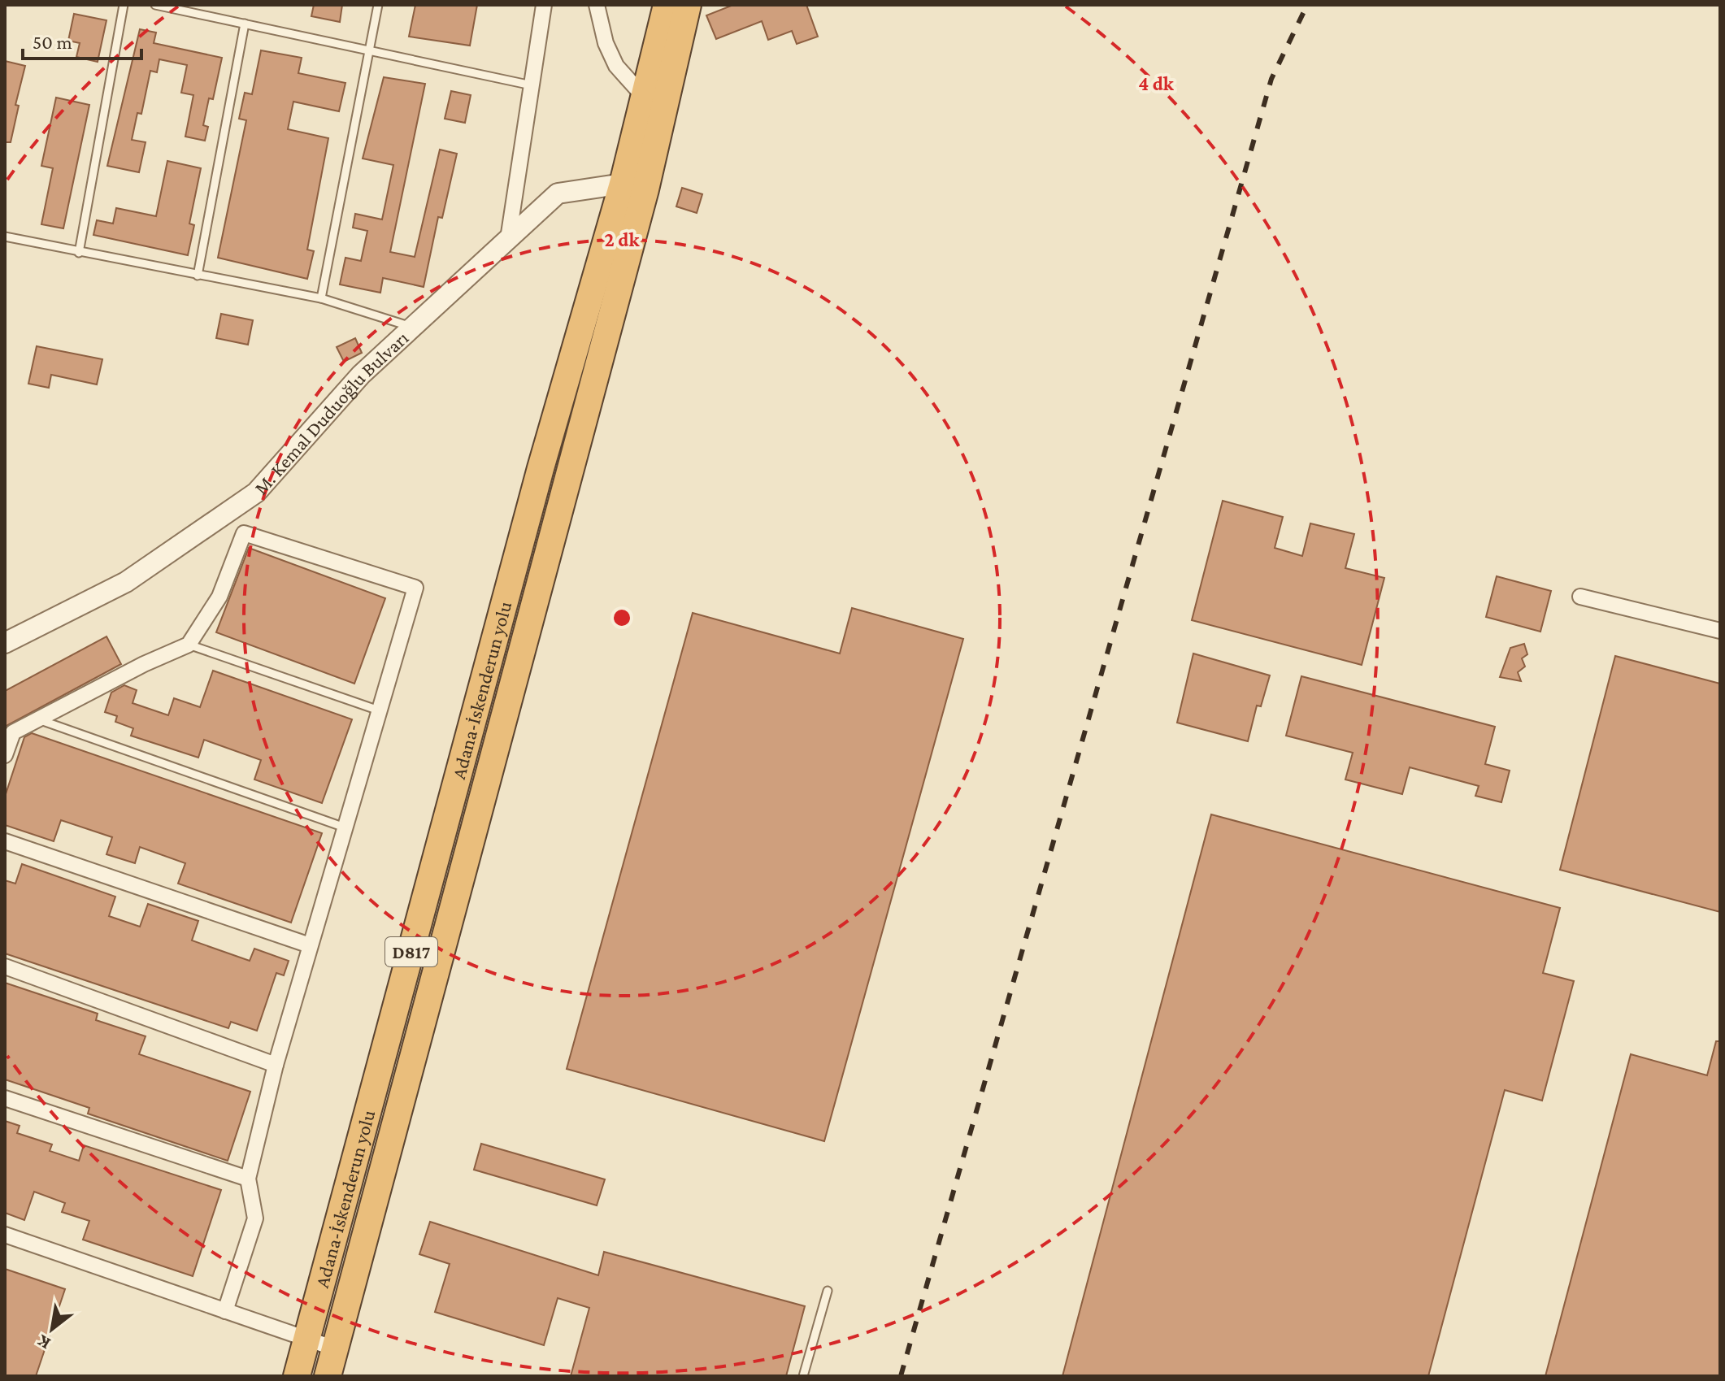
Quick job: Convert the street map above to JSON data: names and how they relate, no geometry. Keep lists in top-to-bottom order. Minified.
{"streets":{"highway":["Adana-İskenderun yolu","D817"],"street":["M. Kemal Duduoğlu Bulvarı"]},"crossings":[["M. Kemal Duduoğlu Bulvarı","Adana-İskenderun yolu"],["M. Kemal Duduoğlu Bulvarı","D817"],["Adana-İskenderun yolu","D817"]],"scale_bar":"50 m","north":"bottom left","rings":["4 dk","2 dk"]}
